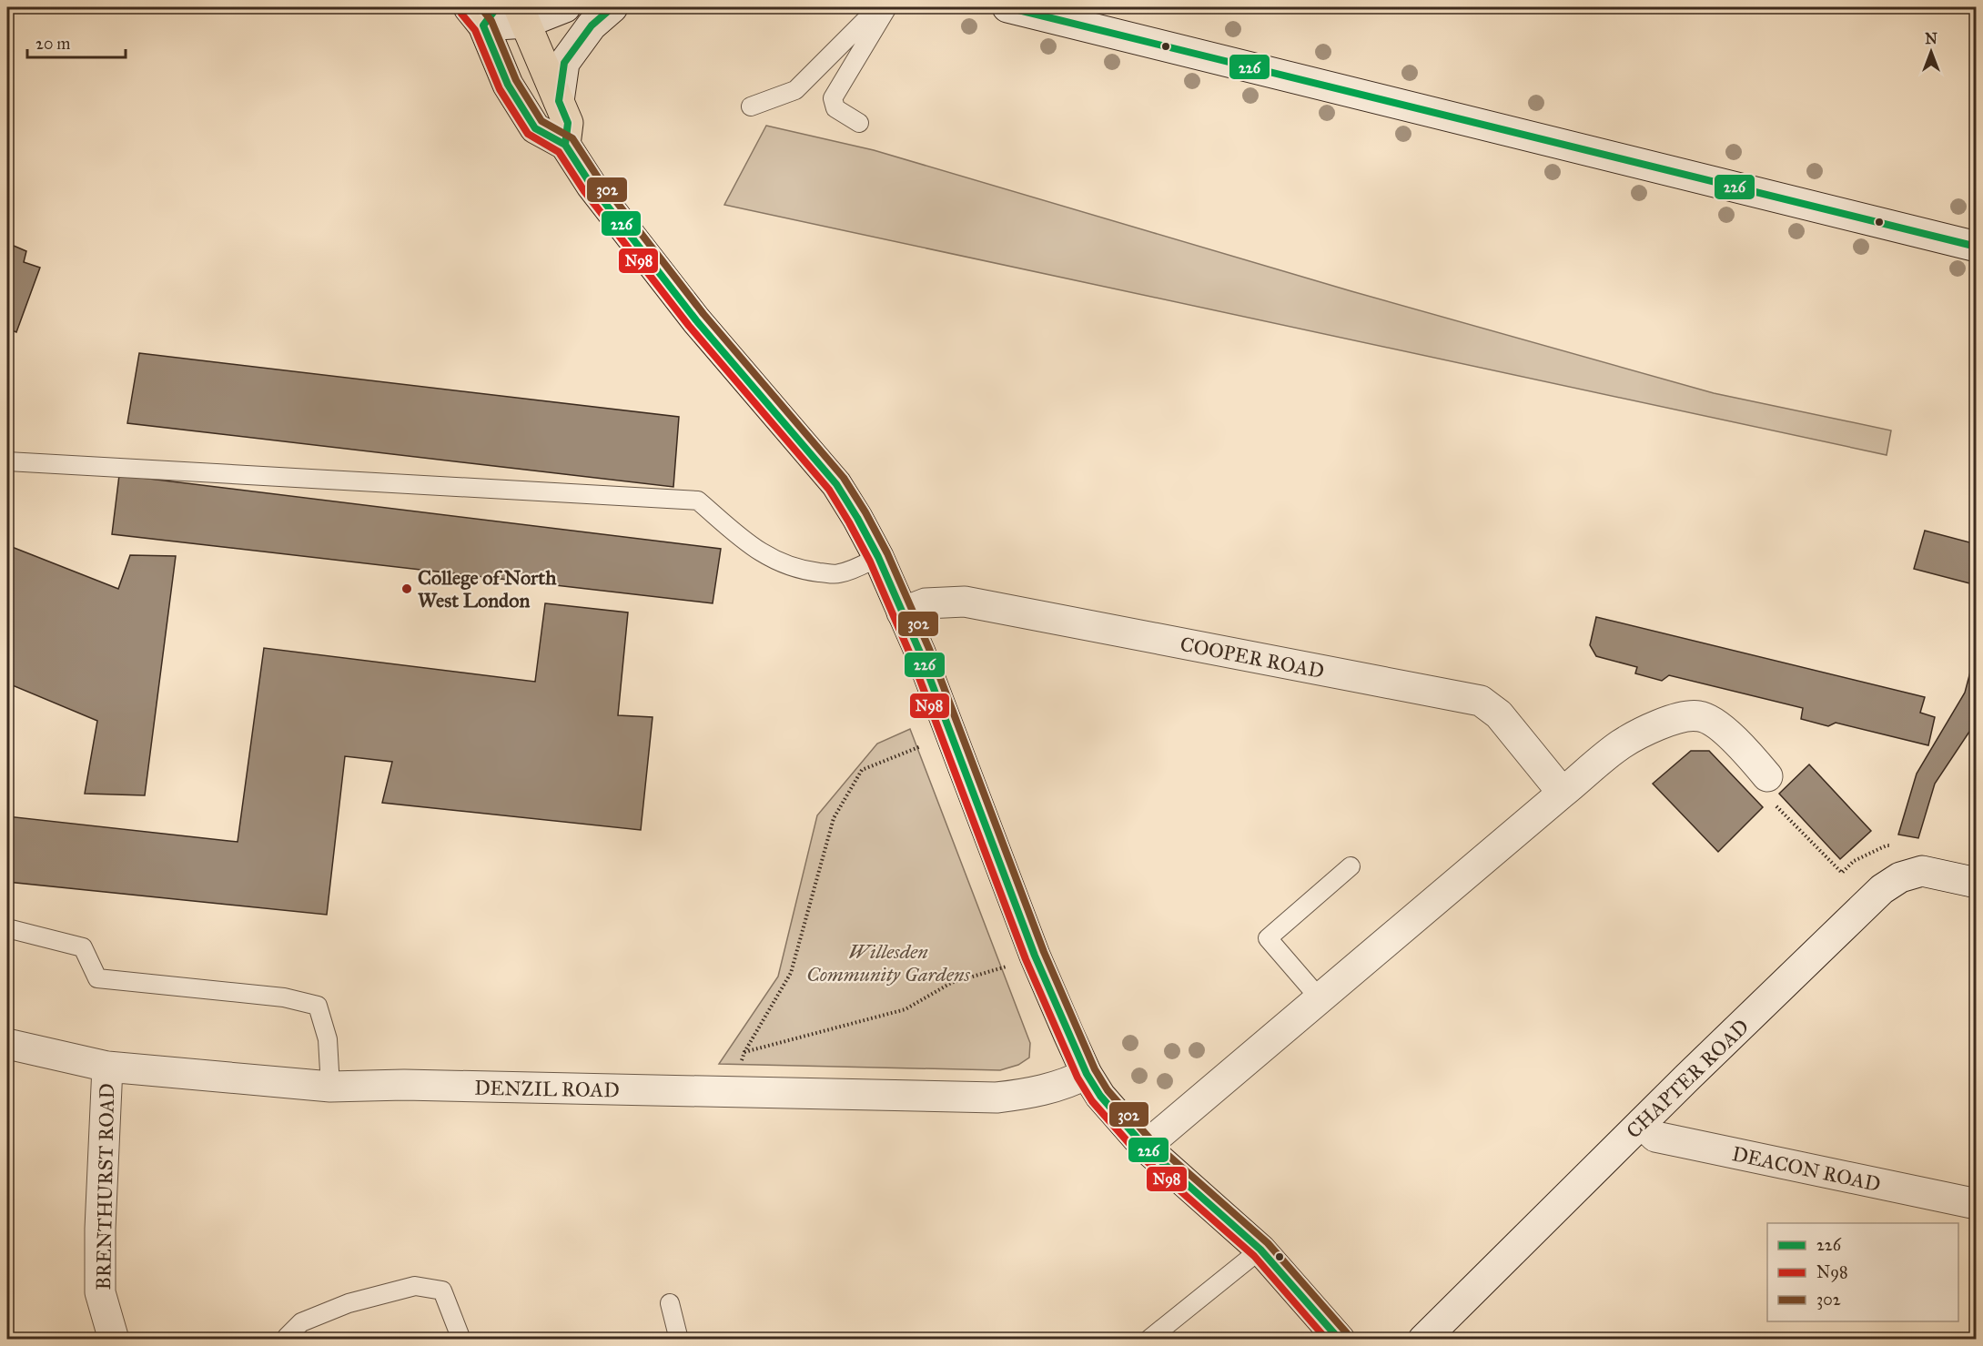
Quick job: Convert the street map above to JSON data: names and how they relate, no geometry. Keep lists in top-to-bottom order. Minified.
{"streets":{"street":["COOPER ROAD","CHAPTER ROAD","DENZIL ROAD","DEACON ROAD","BRENTHURST ROAD"]},"crossings":[["CHAPTER ROAD","DEACON ROAD"],["DENZIL ROAD","BRENTHURST ROAD"]],"parks":["Willesden Community Gardens"],"places":["College of North West London"],"lines":["transit line 226","transit line 302","transit line N98"],"legend":["226","N98","302"],"scale_bar":"20 m","north":"top"}
